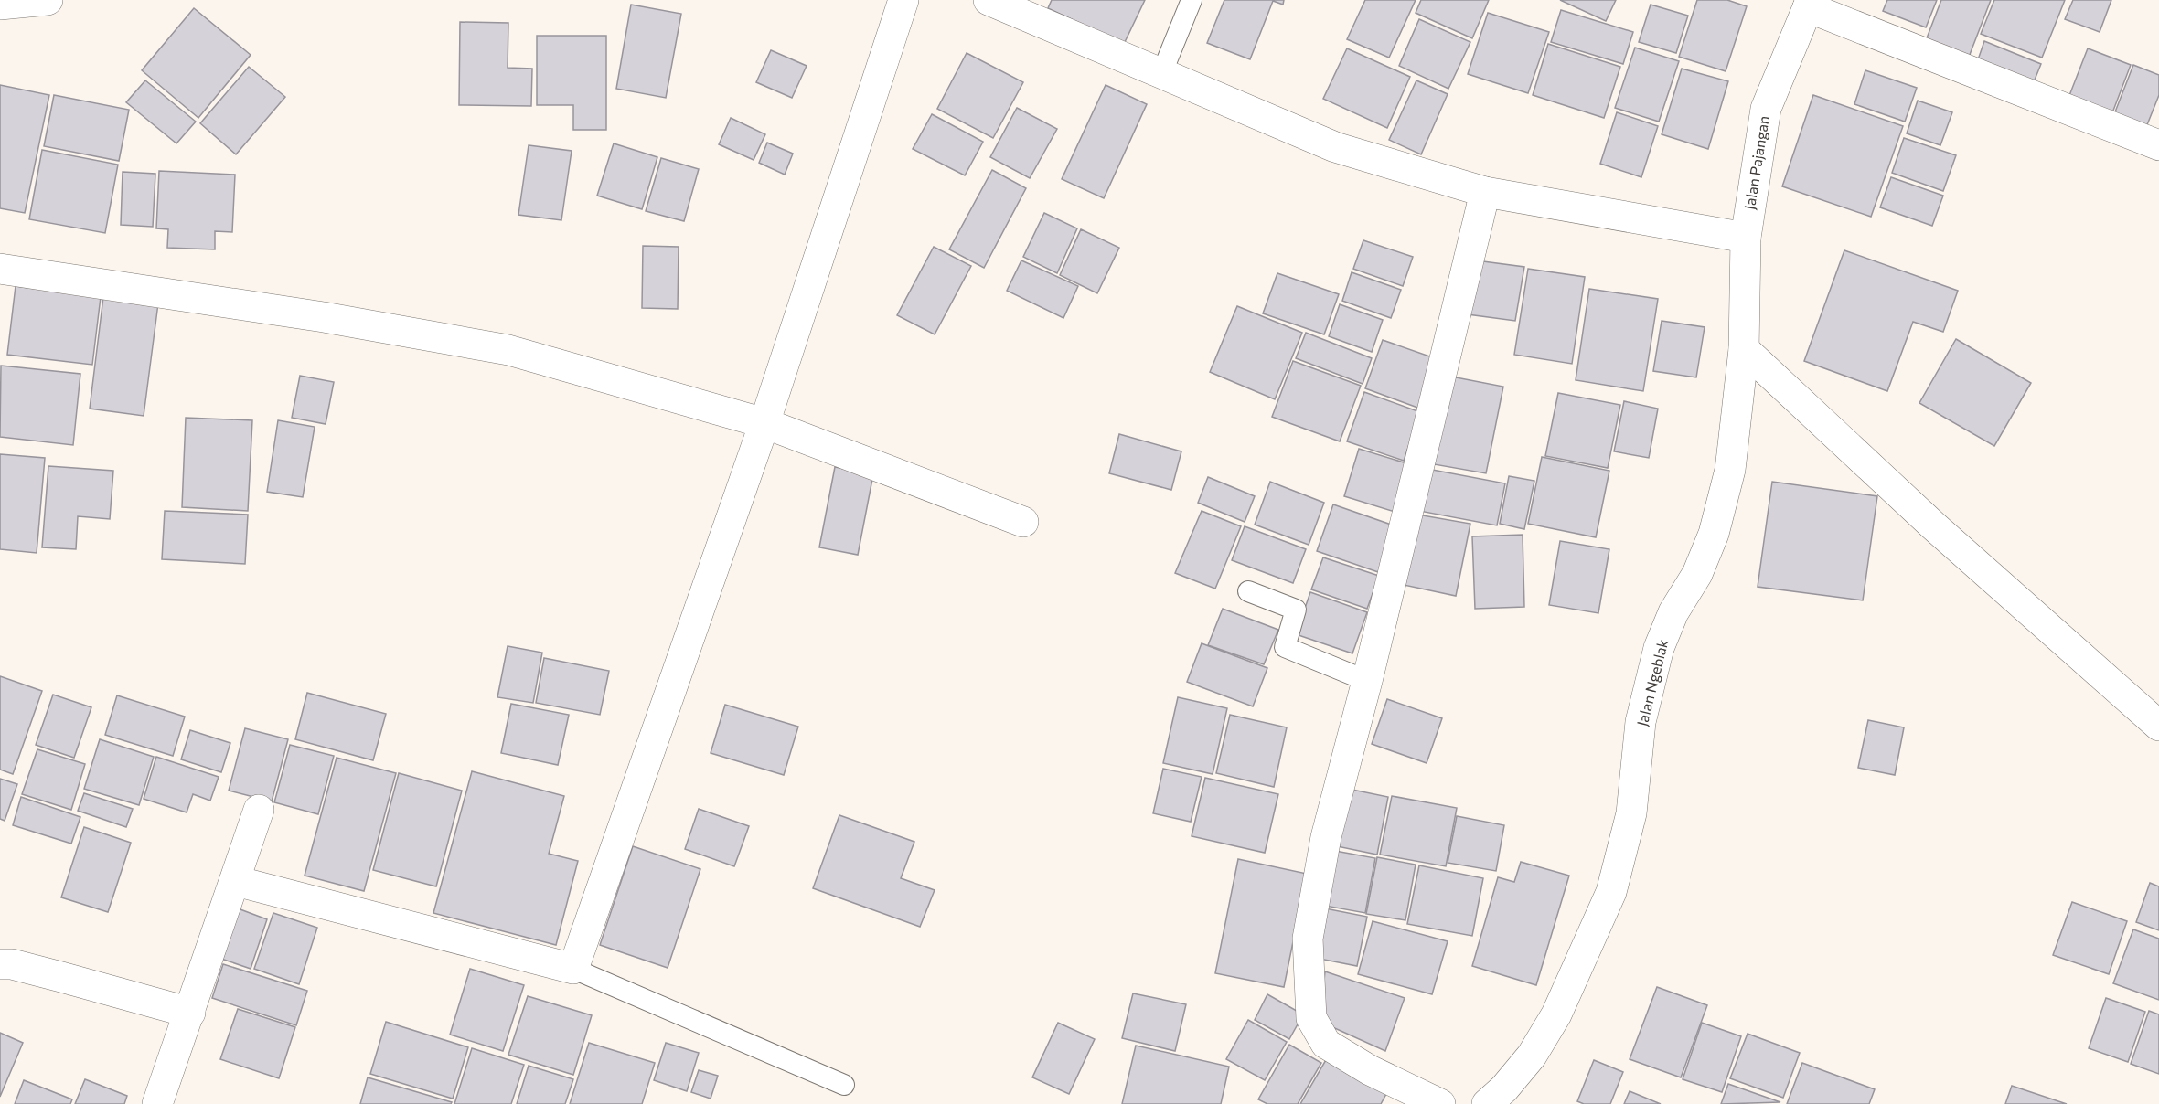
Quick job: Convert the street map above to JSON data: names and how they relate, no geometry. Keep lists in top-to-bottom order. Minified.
{"streets":{"street":["Jalan Pajangan","Jalan Ngeblak"]},"crossings":[["Jalan Pajangan","Jalan Ngeblak"]]}
